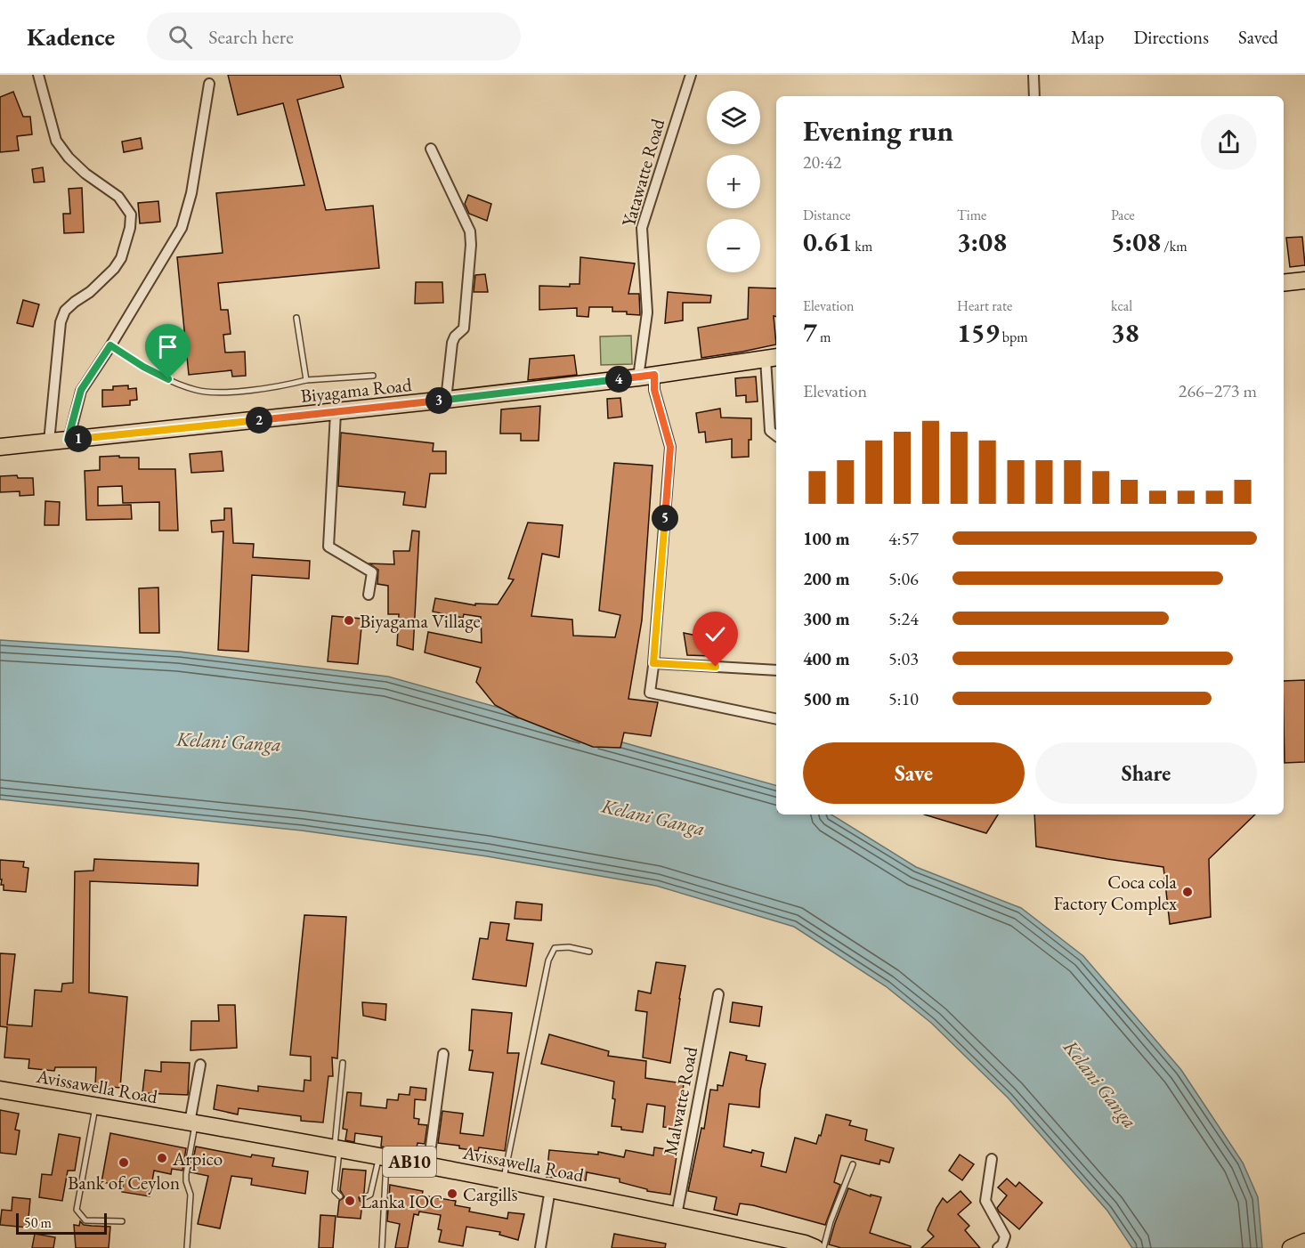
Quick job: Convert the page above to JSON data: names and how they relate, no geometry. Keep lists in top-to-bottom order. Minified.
{"streets":{"main road":["Biyagama Road","Avissawella Road","AB10"],"street":["Yatawatte Road","Malwatte Road"]},"crossings":[["Yatawatte Road","Biyagama Road"],["Avissawella Road","Malwatte Road"]],"water":["Kelani Ganga"],"places":["Biyagama Village","Coca cola Factory Complex","Arpico","Bank of Ceylon","Cargills","Lanka IOC"],"scale_bar":"50 m","page":{"header":"Kadence","search":"Search here","nav":["Map","Directions","Saved"],"map_buttons":["+","−"],"heading":["Evening run","20:42"],"stats":[["Distance","0.61 km"],["Time","3:08"],["Pace","5:08 /km"],["Elevation","7 m"],["Heart rate","159 bpm"],["kcal","38"]],"pins":["4","3","2","1","5"],"chart":["Elevation","266–273 m"],"list":[{"name":"100 m","note":"4:57"},{"name":"200 m","note":"5:06"},{"name":"300 m","note":"5:24"},{"name":"400 m","note":"5:03"},{"name":"500 m","note":"5:10"}],"buttons":["Save","Share"],"scale":"50 m"}}
